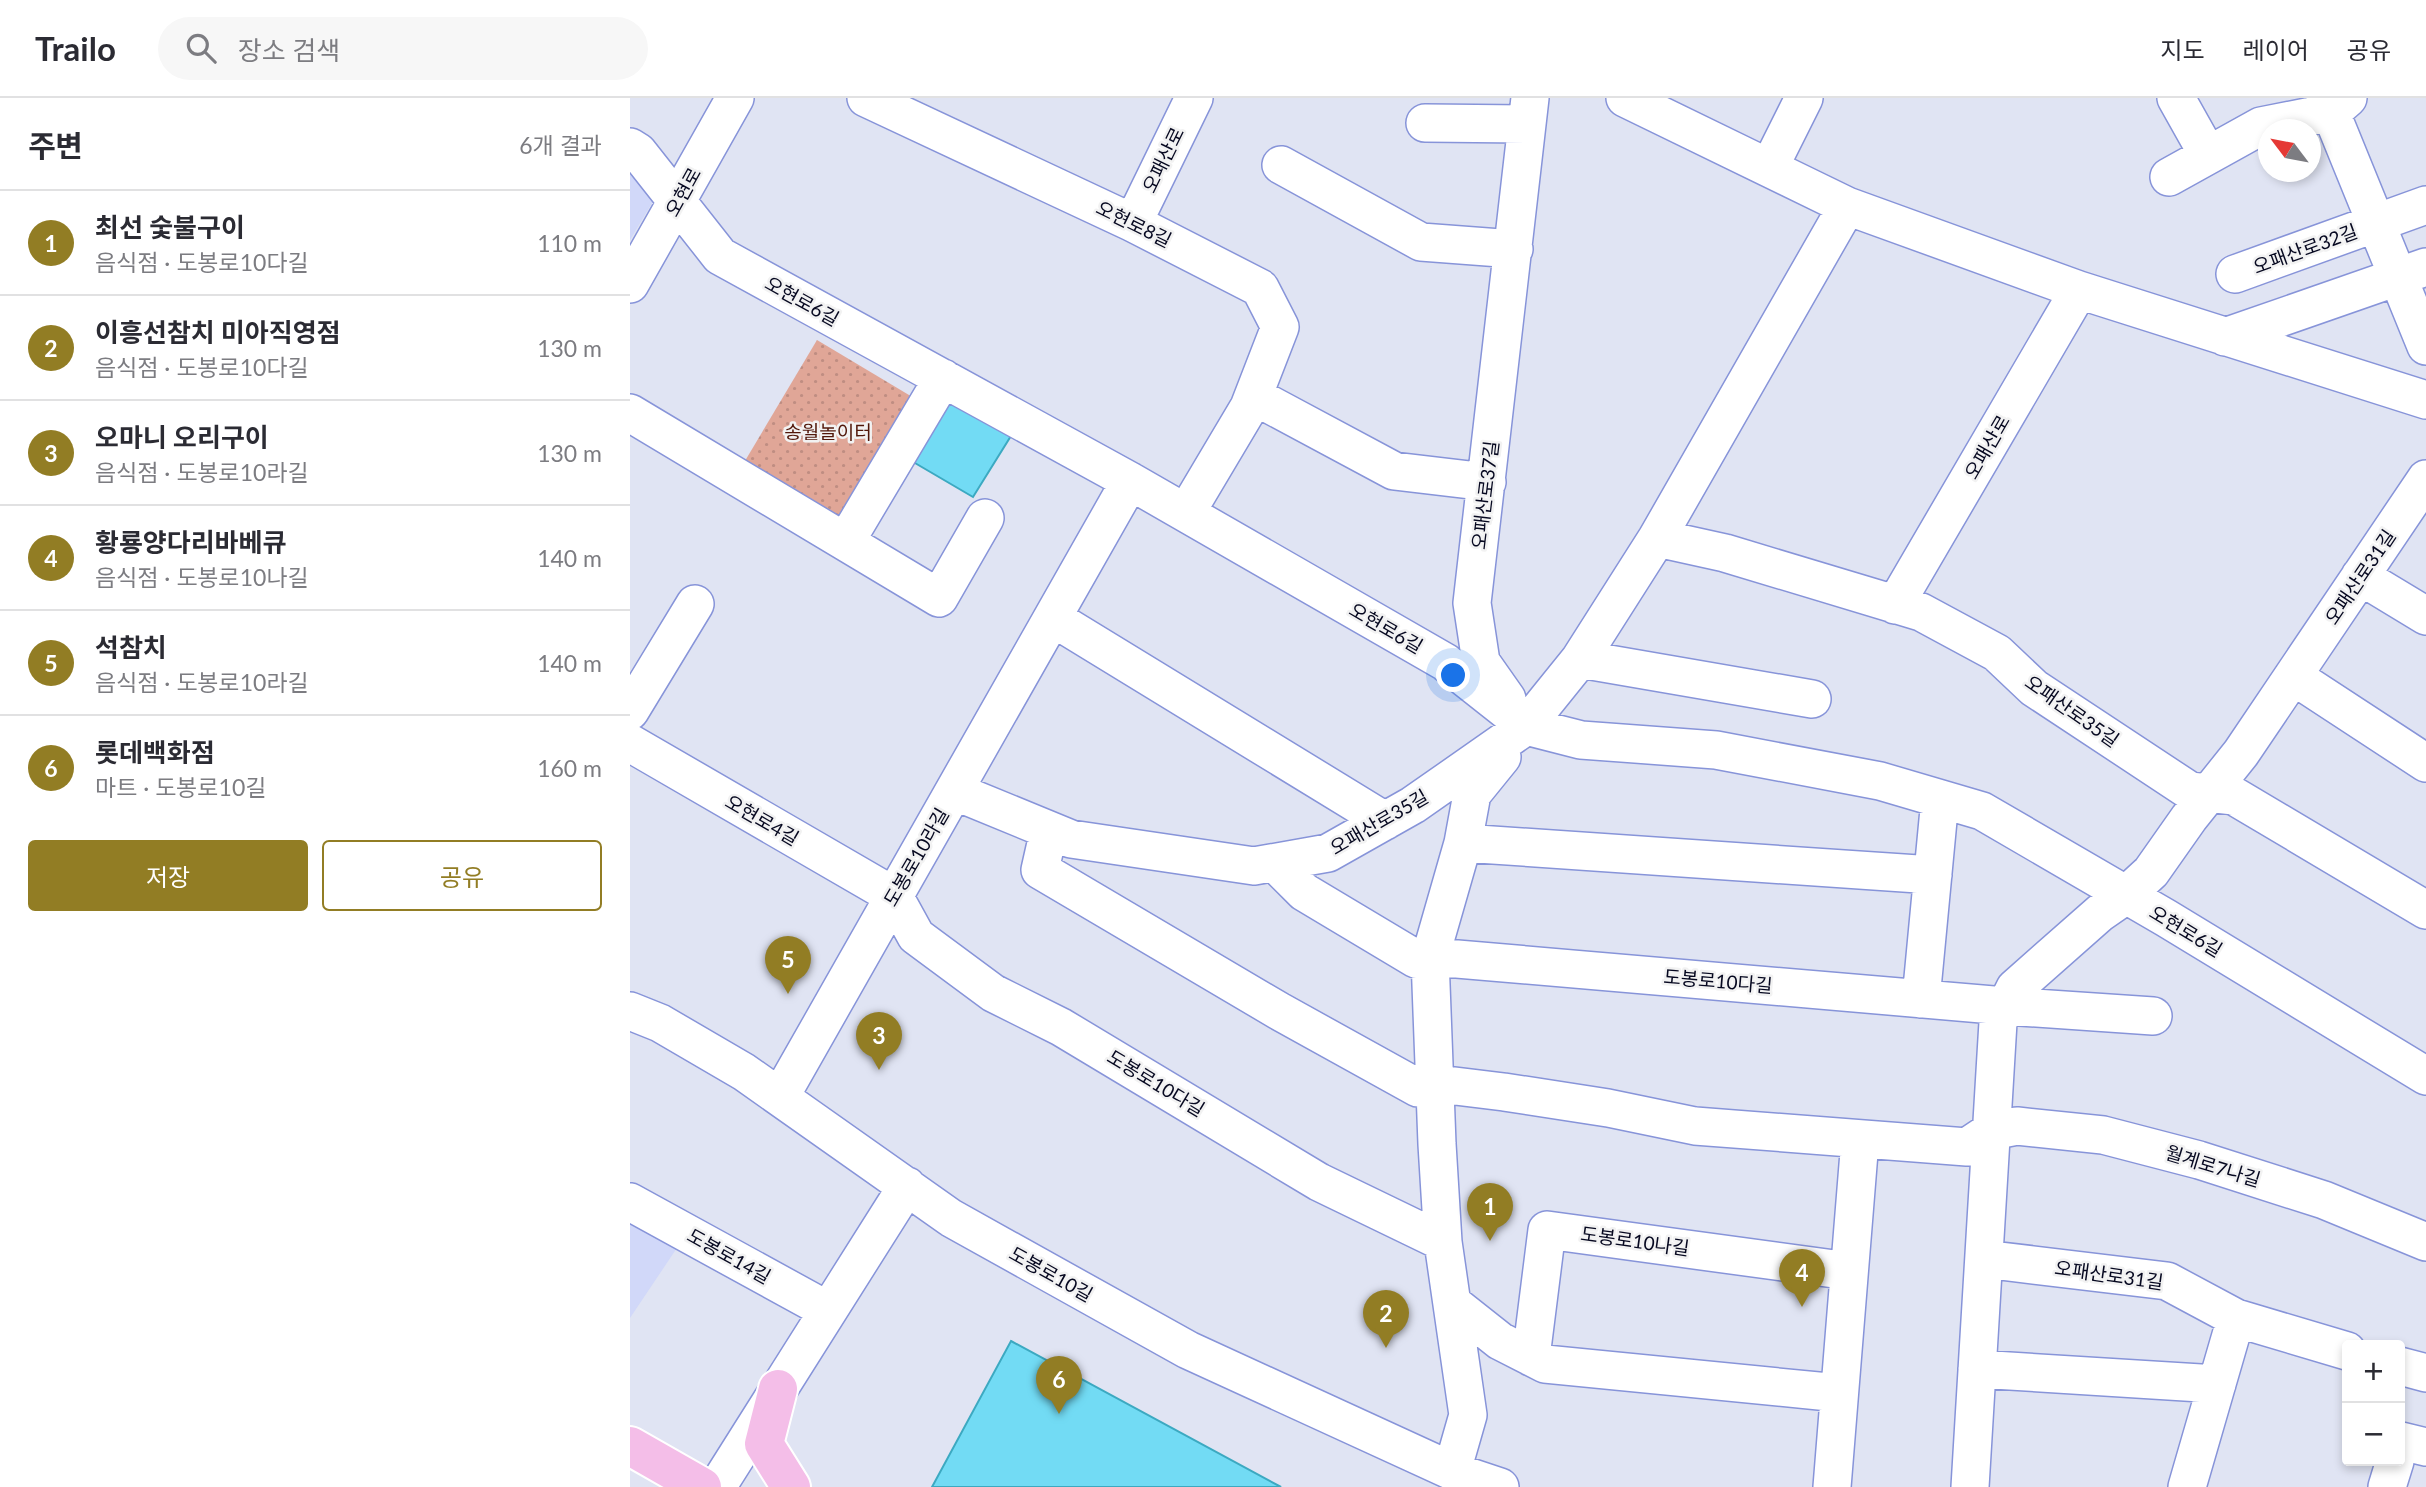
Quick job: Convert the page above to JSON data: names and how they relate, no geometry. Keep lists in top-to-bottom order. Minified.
{"streets":{"street":["오패산로","오현로","오현로8길","오패산로32길","오현로6길","오패산로37길","오패산로31길","오패산로35길","오현로4길","도봉로10라길","도봉로10다길","월계로7나길","도봉로10나길","도봉로14길","도봉로10길"]},"crossings":[["오패산로","오현로8길"],["오패산로","오패산로35길"],["오현로","오현로6길"],["오현로8길","오현로6길"],["오현로6길","오패산로37길"],["오현로6길","오패산로31길"],["오현로6길","오패산로35길"],["오현로6길","도봉로10라길"],["오패산로37길","오패산로35길"],["오패산로31길","오패산로35길"],["오패산로31길","도봉로10다길"],["오패산로31길","월계로7나길"],["오패산로35길","도봉로10라길"],["오패산로35길","도봉로10다길"],["오현로4길","도봉로10라길"],["오현로4길","도봉로10다길"],["도봉로10라길","도봉로10다길"],["도봉로10라길","도봉로10길"]],"parks":["송월놀이터"],"north":"top left","page":{"header":"Trailo","search":"장소 검색","nav":["지도","레이어","공유"],"heading":["주변","6개 결과"],"list":[{"mark":"1","name":"최선 숯불구이","note":"음식점 · 도봉로10다길","value":"110 m"},{"mark":"2","name":"이흥선참치 미아직영점","note":"음식점 · 도봉로10다길","value":"130 m"},{"mark":"3","name":"오마니 오리구이","note":"음식점 · 도봉로10라길","value":"130 m"},{"mark":"4","name":"황룡양다리바베큐","note":"음식점 · 도봉로10나길","value":"140 m"},{"mark":"5","name":"석참치","note":"음식점 · 도봉로10라길","value":"140 m"},{"mark":"6","name":"롯데백화점","note":"마트 · 도봉로10길","value":"160 m"}],"buttons":["저장","공유"],"pins":["5","3","1","4","2","6"],"map_buttons":["+","−"]}}
